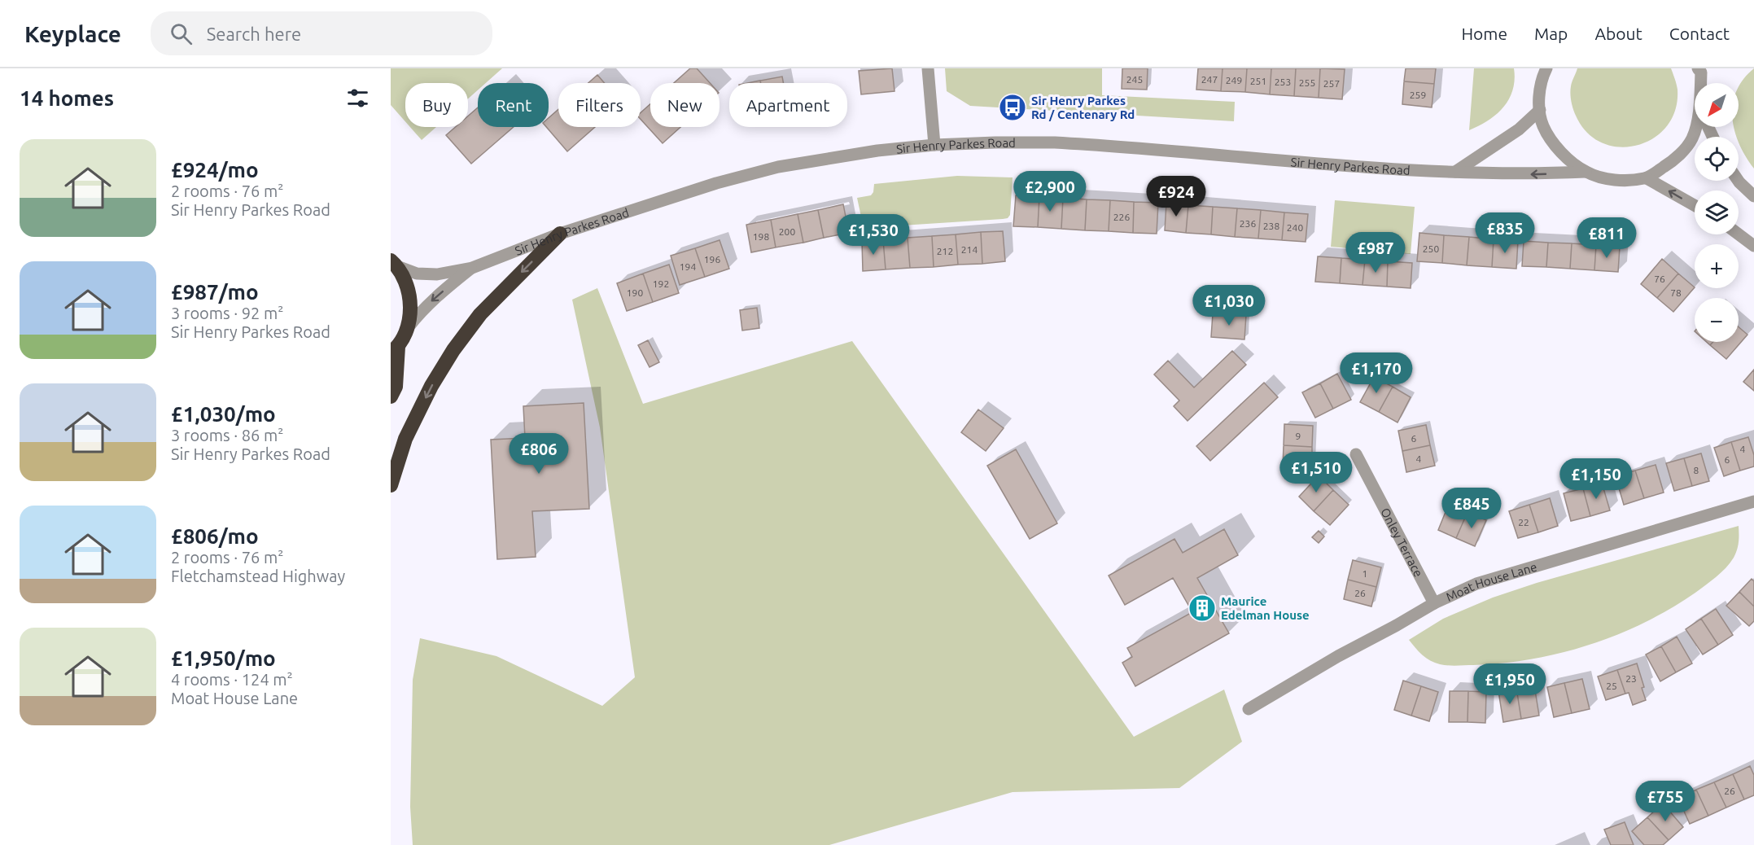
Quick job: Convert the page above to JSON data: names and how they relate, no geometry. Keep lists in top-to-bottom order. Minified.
{"streets":{"street":["Sir Henry Parkes Road","Onley Terrace","Moat House Lane"]},"crossings":[["Onley Terrace","Moat House Lane"]],"places":{"bus stop":["Sir Henry Parkes Rd / Centenary Rd"],"building":["Maurice Edelman House"]},"house_numbers":["245","247","249","251","253","255","257","259","226","236","238","240","200","198","250","214","212","196","194","76","192","190","78","9","6","4","4","6","8","22","1","26","23","25","26"],"north":"bottom left","page":{"header":"Keyplace","search":"Search here","nav":["Home","Map","About","Contact"],"heading":"14 homes","map_buttons":["+","−"],"chip":["Buy","Rent","Filters","New","Apartment"],"list":[{"name":"£924/mo","note":"2 rooms · 76 m² · Sir Henry Parkes Road"},{"name":"£987/mo","note":"3 rooms · 92 m² · Sir Henry Parkes Road"},{"name":"£1,030/mo","note":"3 rooms · 86 m² · Sir Henry Parkes Road"},{"name":"£806/mo","note":"2 rooms · 76 m² · Fletchamstead Highway"},{"name":"£1,950/mo","note":"4 rooms · 124 m² · Moat House Lane"}],"price":["£2,900","£924","£835","£1,530","£811","£987","£1,030","£1,170","£806","£1,510","£1,150","£845","£1,950","£755"]}}
